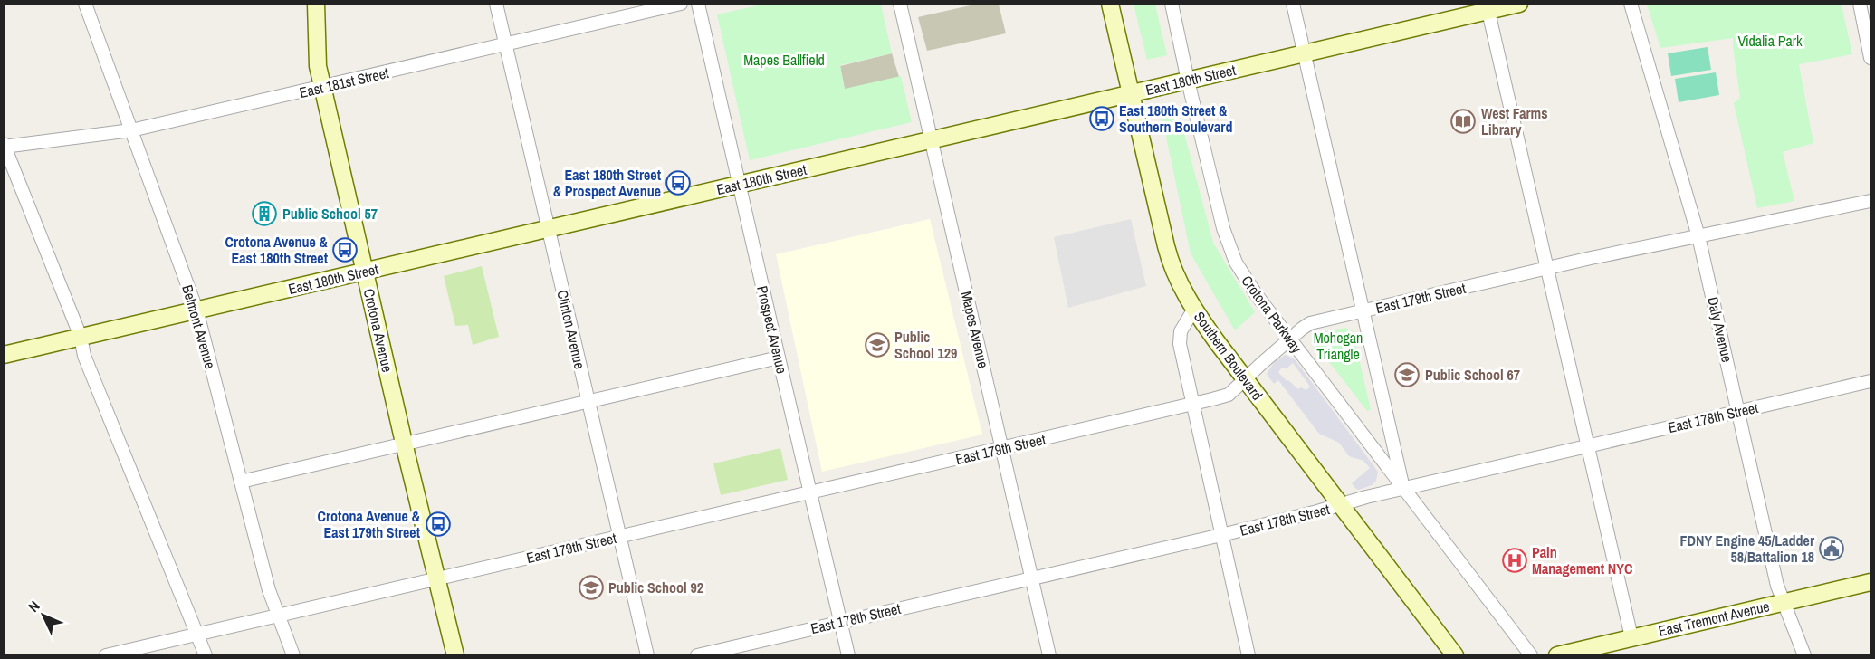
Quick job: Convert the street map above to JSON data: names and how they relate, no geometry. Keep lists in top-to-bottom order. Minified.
{"streets":{"main road":["East 180th Street","Crotona Avenue","Southern Boulevard","East Tremont Avenue"],"street":["East 181st Street","East 179th Street","Crotona Parkway","Belmont Avenue","Clinton Avenue","Prospect Avenue","Mapes Avenue","Daly Avenue","East 178th Street"]},"crossings":[["East 180th Street","Crotona Parkway"],["East 180th Street","Belmont Avenue"],["East 180th Street","Clinton Avenue"],["East 180th Street","Prospect Avenue"],["East 180th Street","Mapes Avenue"],["East 180th Street","Crotona Avenue"],["East 180th Street","Southern Boulevard"],["East 181st Street","Belmont Avenue"],["East 181st Street","Clinton Avenue"],["East 181st Street","Crotona Avenue"],["East 179th Street","Crotona Parkway"],["East 179th Street","Belmont Avenue"],["East 179th Street","Clinton Avenue"],["East 179th Street","Prospect Avenue"],["East 179th Street","Mapes Avenue"],["East 179th Street","Daly Avenue"],["East 179th Street","Crotona Avenue"],["East 179th Street","Southern Boulevard"],["Crotona Parkway","East 178th Street"],["Prospect Avenue","East 178th Street"],["Mapes Avenue","East 178th Street"],["Daly Avenue","East 178th Street"],["Daly Avenue","East Tremont Avenue"],["Southern Boulevard","East 178th Street"]],"parks":["Vidalia Park","Mapes Ballfield","Mohegan Triangle"],"places":{"bus stop":["East 180th Street & Southern Boulevard","East 180th Street & Prospect Avenue","Crotona Avenue & East 180th Street","Crotona Avenue & East 179th Street"],"library":["West Farms Library"],"building":["Public School 57"],"school or university":["Public School 129","Public School 67","Public School 92"],"public building":["FDNY Engine 45/Ladder 58/Battalion 18"],"hospital":["Pain Management NYC"]},"north":"top left"}
